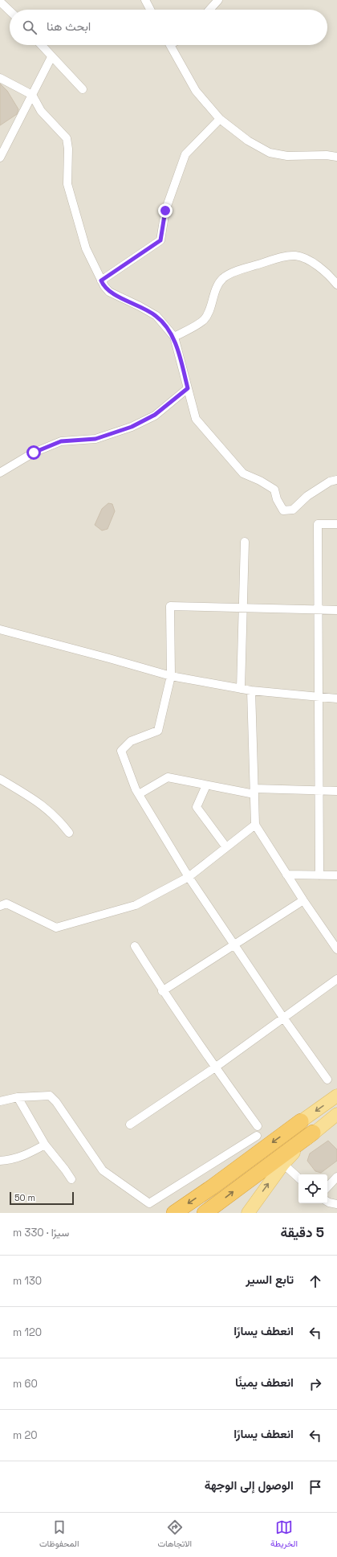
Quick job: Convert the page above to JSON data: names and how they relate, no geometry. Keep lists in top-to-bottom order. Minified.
{"scale_bar":"50 m","page":{"search":"ابحث هنا","scale":"50 m","heading":["5 دقيقة","سيرًا · 330 m"],"list":[["تابع السير","130 m"],["انعطف يسارًا","120 m"],["انعطف يمينًا","60 m"],["انعطف يسارًا","20 m"],"الوصول إلى الوجهة"],"nav":["الخريطة","الاتجاهات","المحفوظات"]}}
